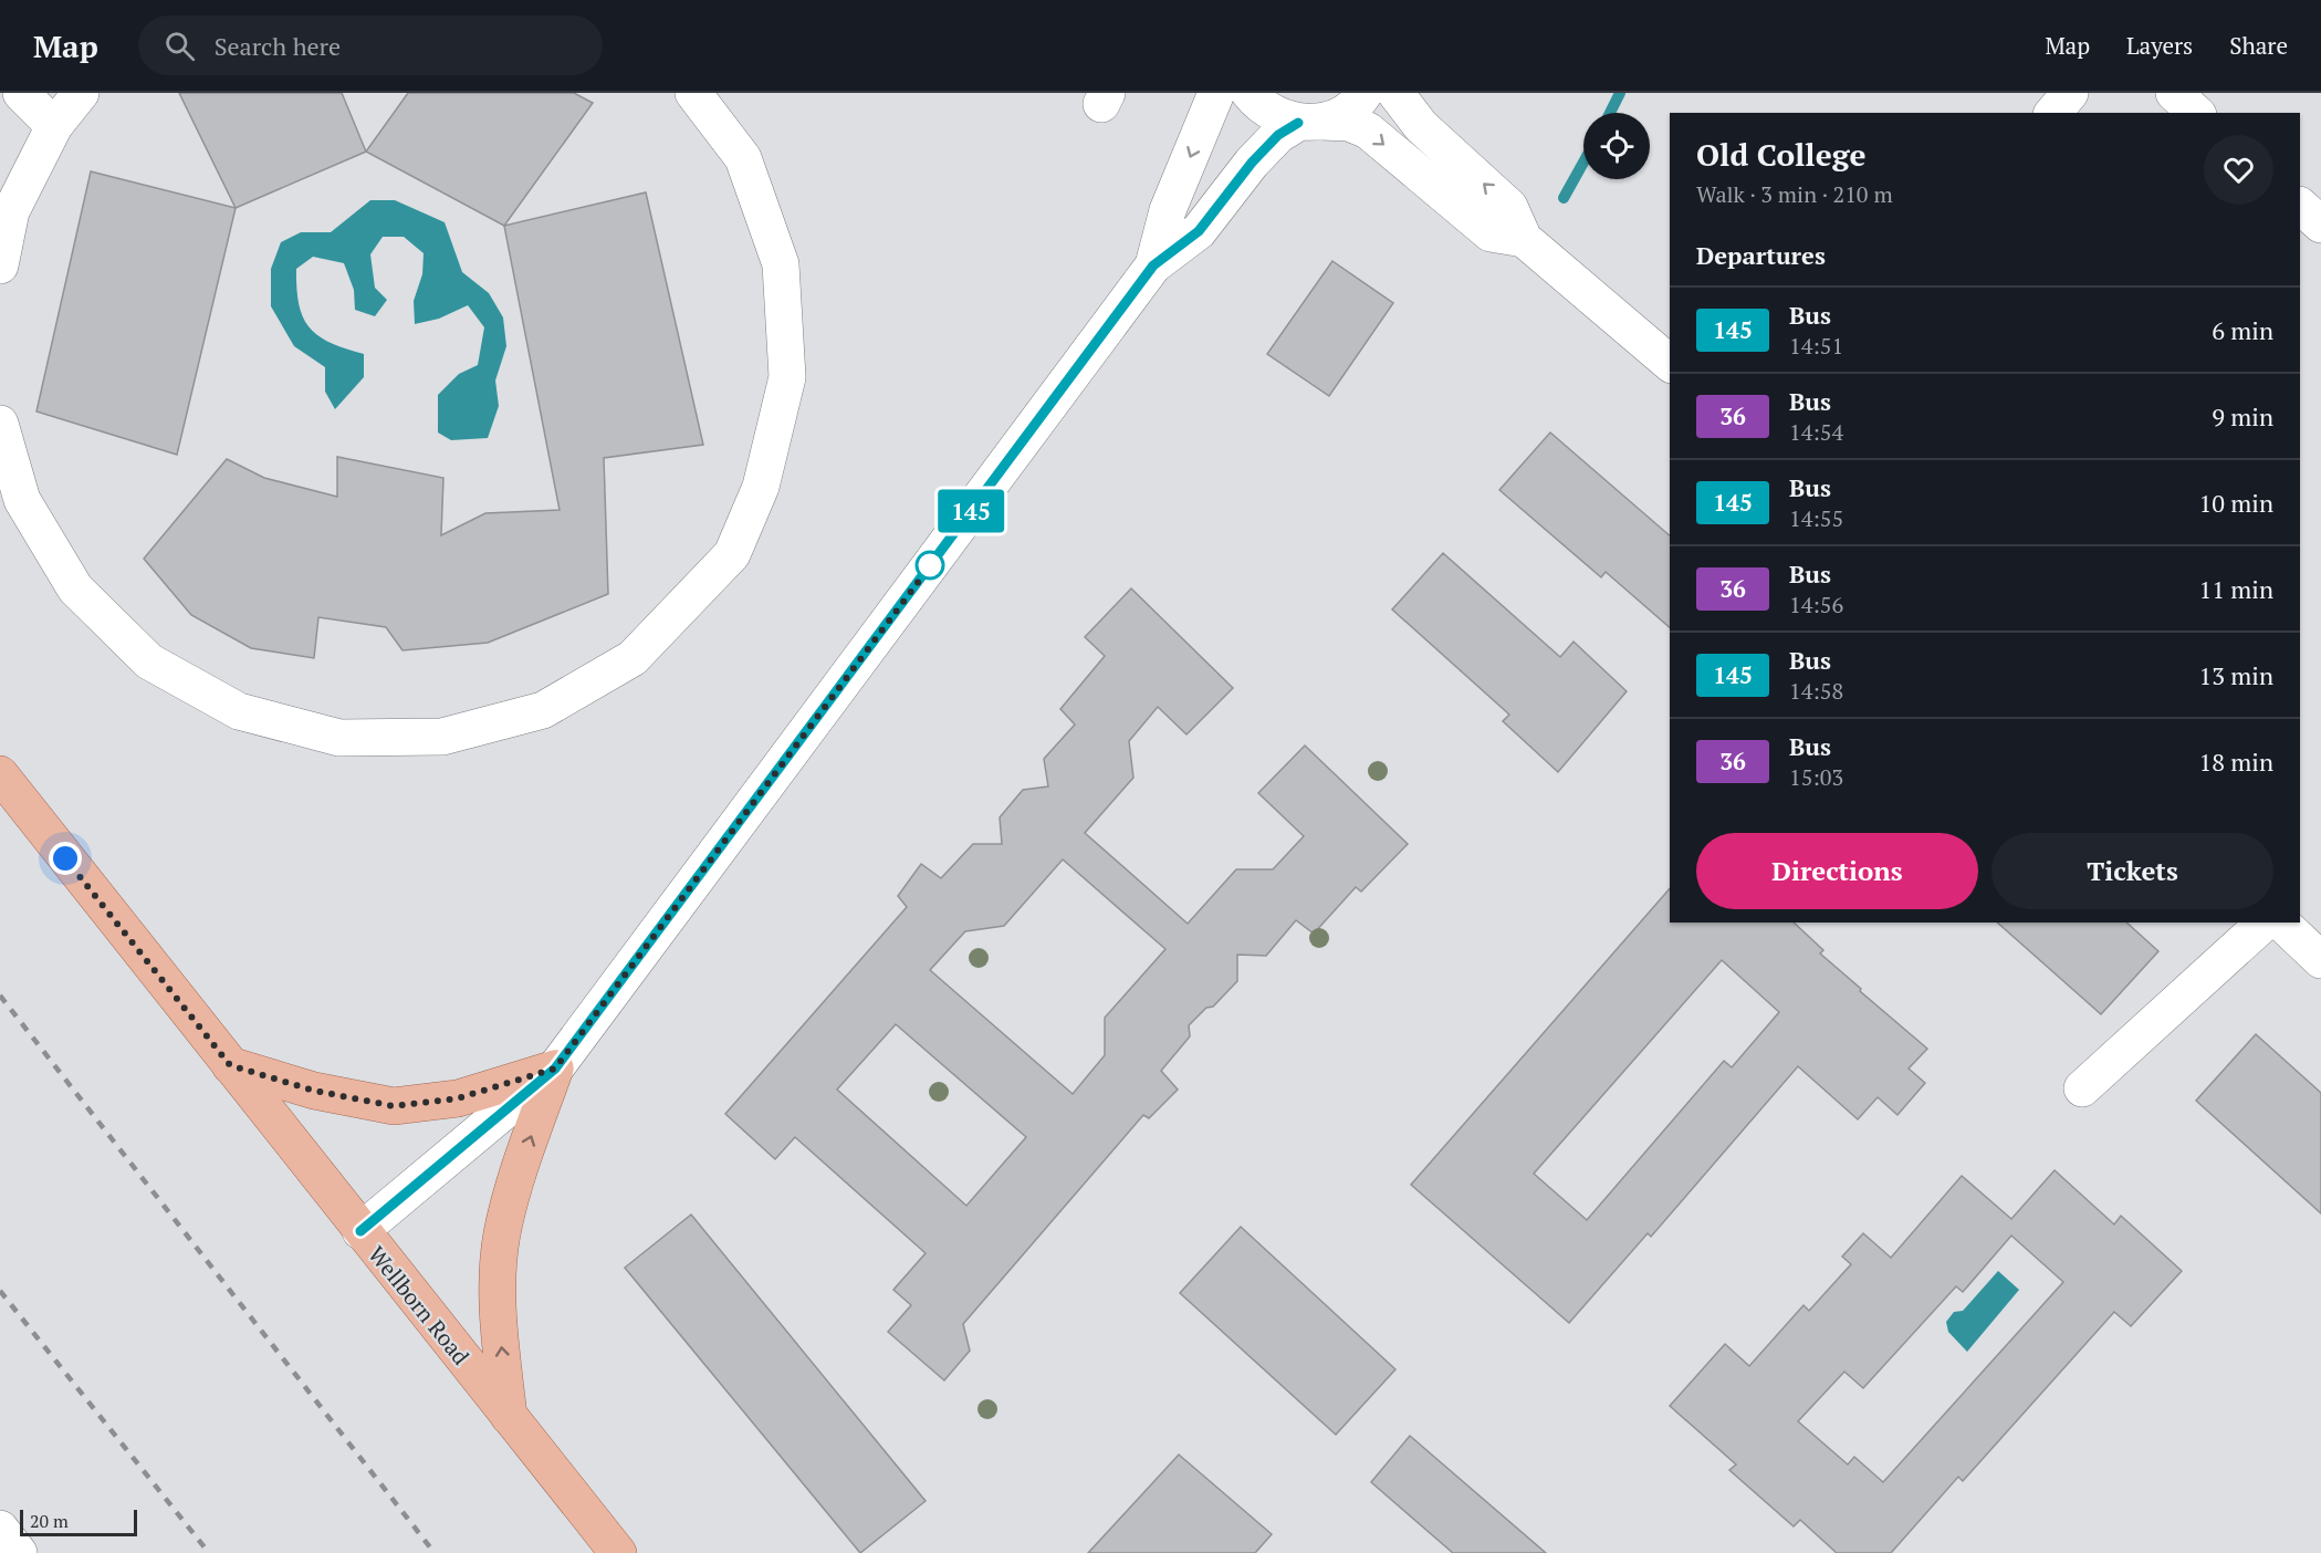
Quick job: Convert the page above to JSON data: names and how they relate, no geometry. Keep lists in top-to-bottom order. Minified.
{"streets":{"main road":["Wellborn Road"]},"lines":["bus line 145"],"scale_bar":"20 m","page":{"header":"Map","search":"Search here","nav":["Map","Layers","Share"],"on_map":"145","heading":[["Old College","Walk · 3 min · 210 m"],"Departures"],"list":[{"mark":"145","name":"Bus","note":"14:51","value":"6 min"},{"mark":"36","name":"Bus","note":"14:54","value":"9 min"},{"mark":"145","name":"Bus","note":"14:55","value":"10 min"},{"mark":"36","name":"Bus","note":"14:56","value":"11 min"},{"mark":"145","name":"Bus","note":"14:58","value":"13 min"},{"mark":"36","name":"Bus","note":"15:03","value":"18 min"}],"buttons":["Directions","Tickets"],"scale":"20 m"}}
